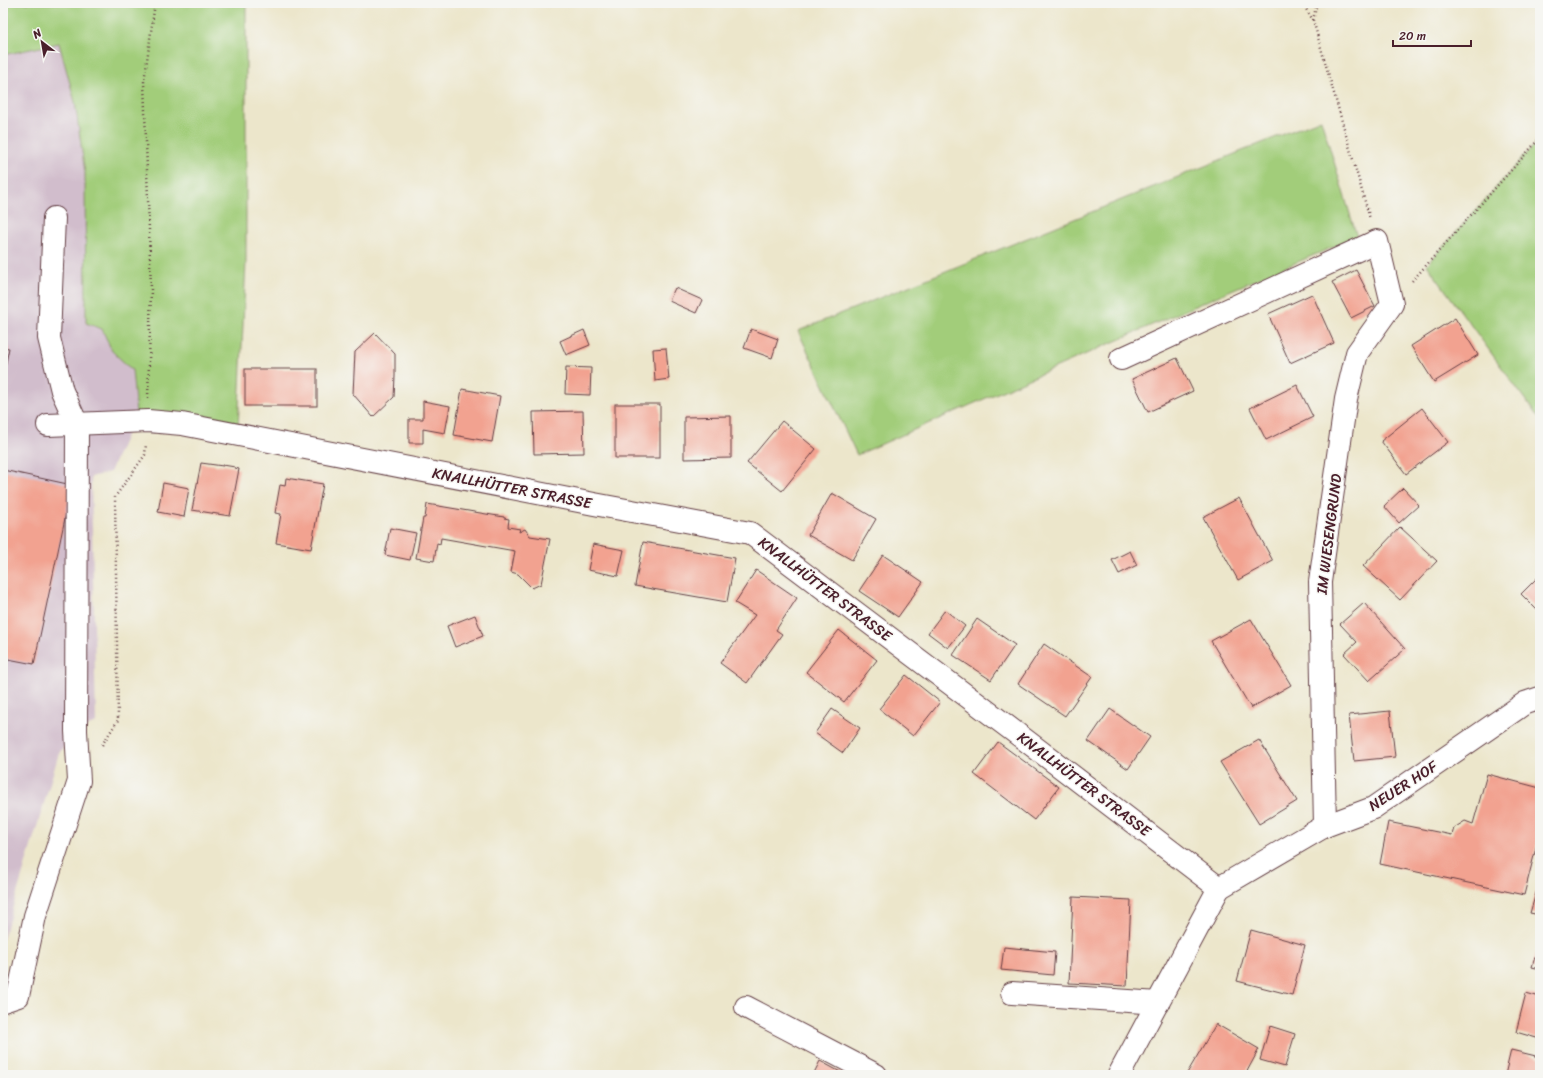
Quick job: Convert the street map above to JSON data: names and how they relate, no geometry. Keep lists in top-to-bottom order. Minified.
{"streets":{"street":["KNALLHÜTTER STRASSE","IM WIESENGRUND","NEUER HOF"]},"crossings":[["KNALLHÜTTER STRASSE","NEUER HOF"],["IM WIESENGRUND","NEUER HOF"]],"scale_bar":"20 m","north":"top left"}
